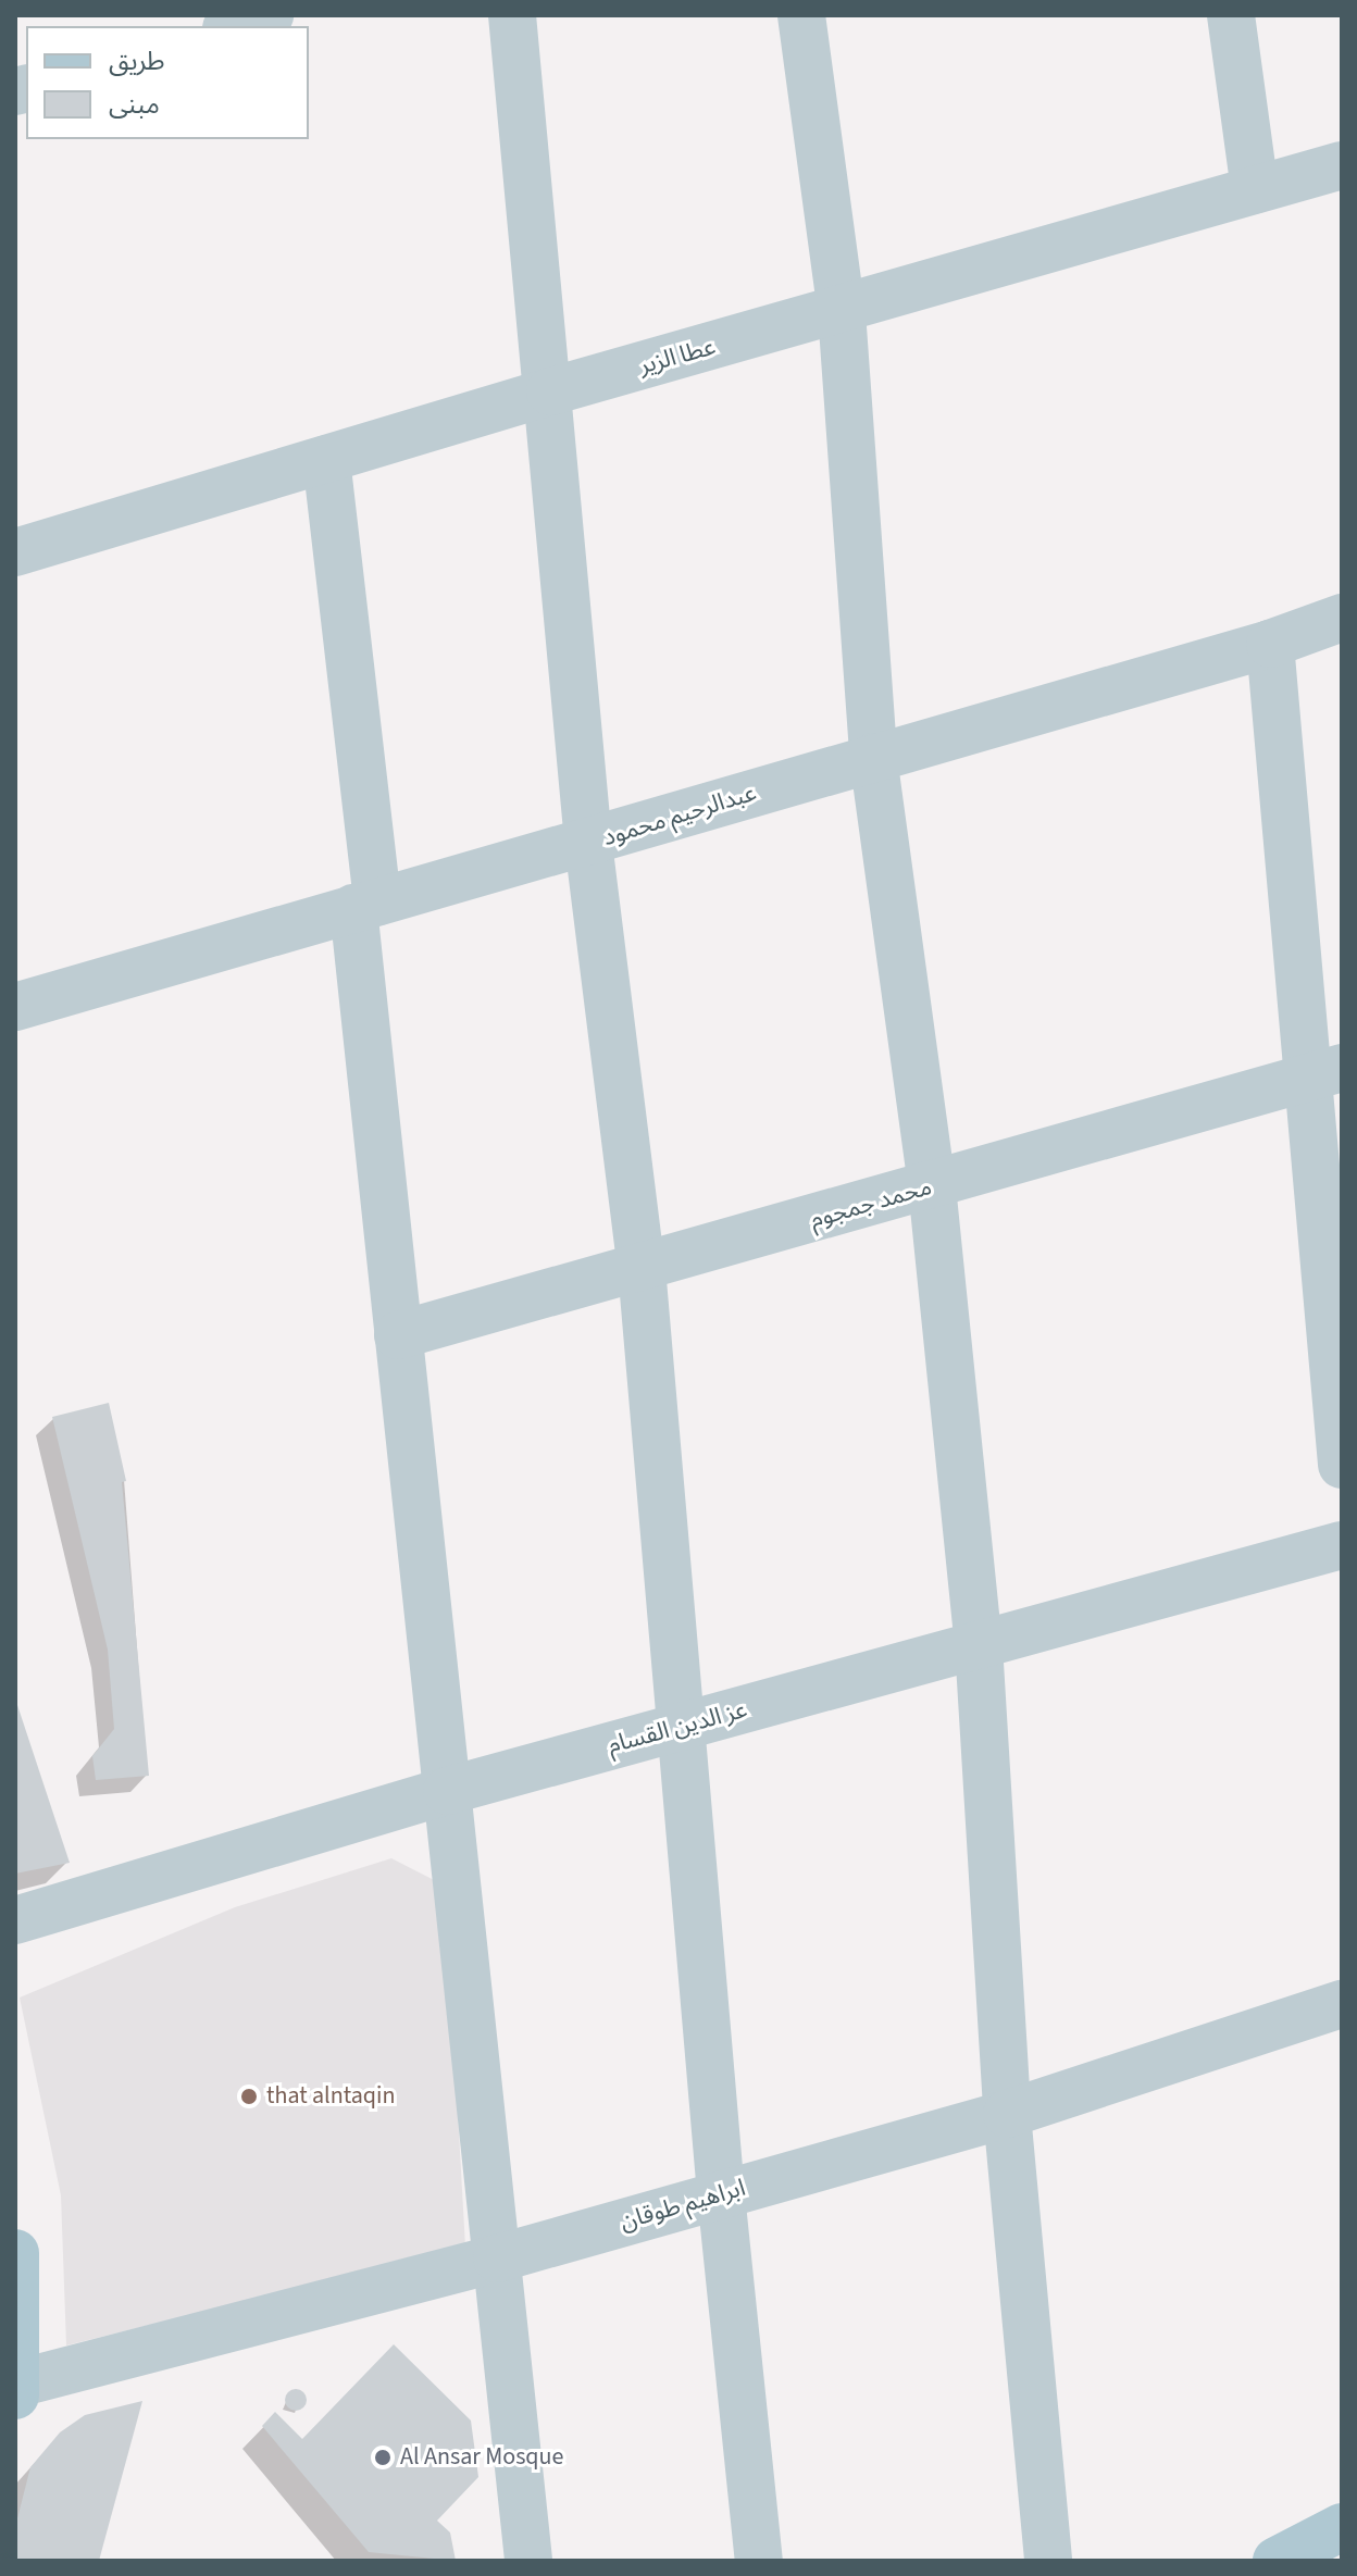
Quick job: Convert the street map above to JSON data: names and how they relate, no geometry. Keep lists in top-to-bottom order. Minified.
{"streets":{"street":["عطا الزير","عبدالرحيم محمود","محمد جمجوم","عز الدين القسام","ابراهيم طوقان"]},"places":["that alntaqin","Al Ansar Mosque"],"legend":["طريق","مبنى"]}
